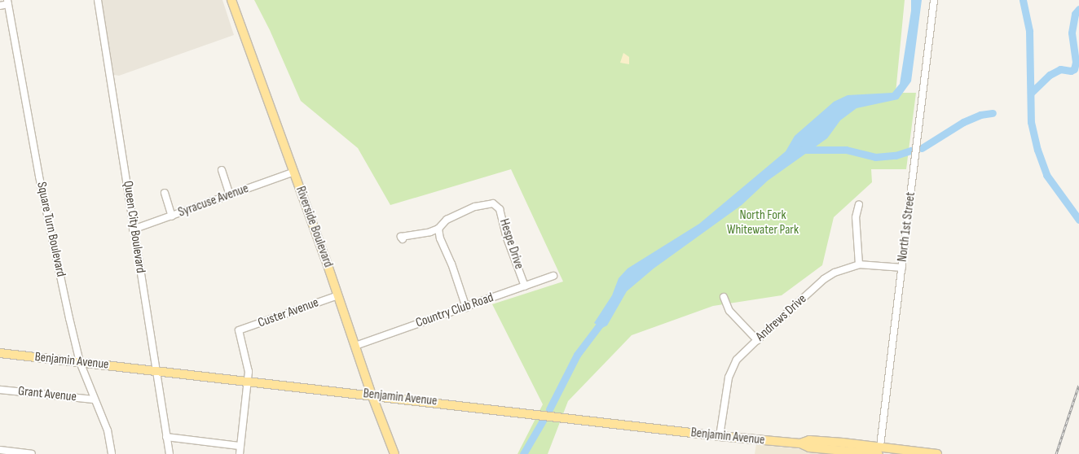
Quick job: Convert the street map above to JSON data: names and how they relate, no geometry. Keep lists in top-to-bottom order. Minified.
{"streets":{"main road":["Riverside Boulevard","Benjamin Avenue"],"street":["Syracuse Avenue","Queen City Boulevard","North 1st Street","Square Turn Boulevard","Hespe Drive","Country Club Road","Custer Avenue","Andrews Drive","Grant Avenue"]},"crossings":[["Syracuse Avenue","Queen City Boulevard"],["Syracuse Avenue","Riverside Boulevard"],["Queen City Boulevard","Benjamin Avenue"],["Riverside Boulevard","Country Club Road"],["Riverside Boulevard","Custer Avenue"],["Riverside Boulevard","Benjamin Avenue"],["North 1st Street","Andrews Drive"],["North 1st Street","Benjamin Avenue"],["Square Turn Boulevard","Benjamin Avenue"],["Square Turn Boulevard","Grant Avenue"],["Hespe Drive","Country Club Road"],["Custer Avenue","Benjamin Avenue"],["Andrews Drive","Benjamin Avenue"]],"parks":["North Fork Whitewater Park"]}
